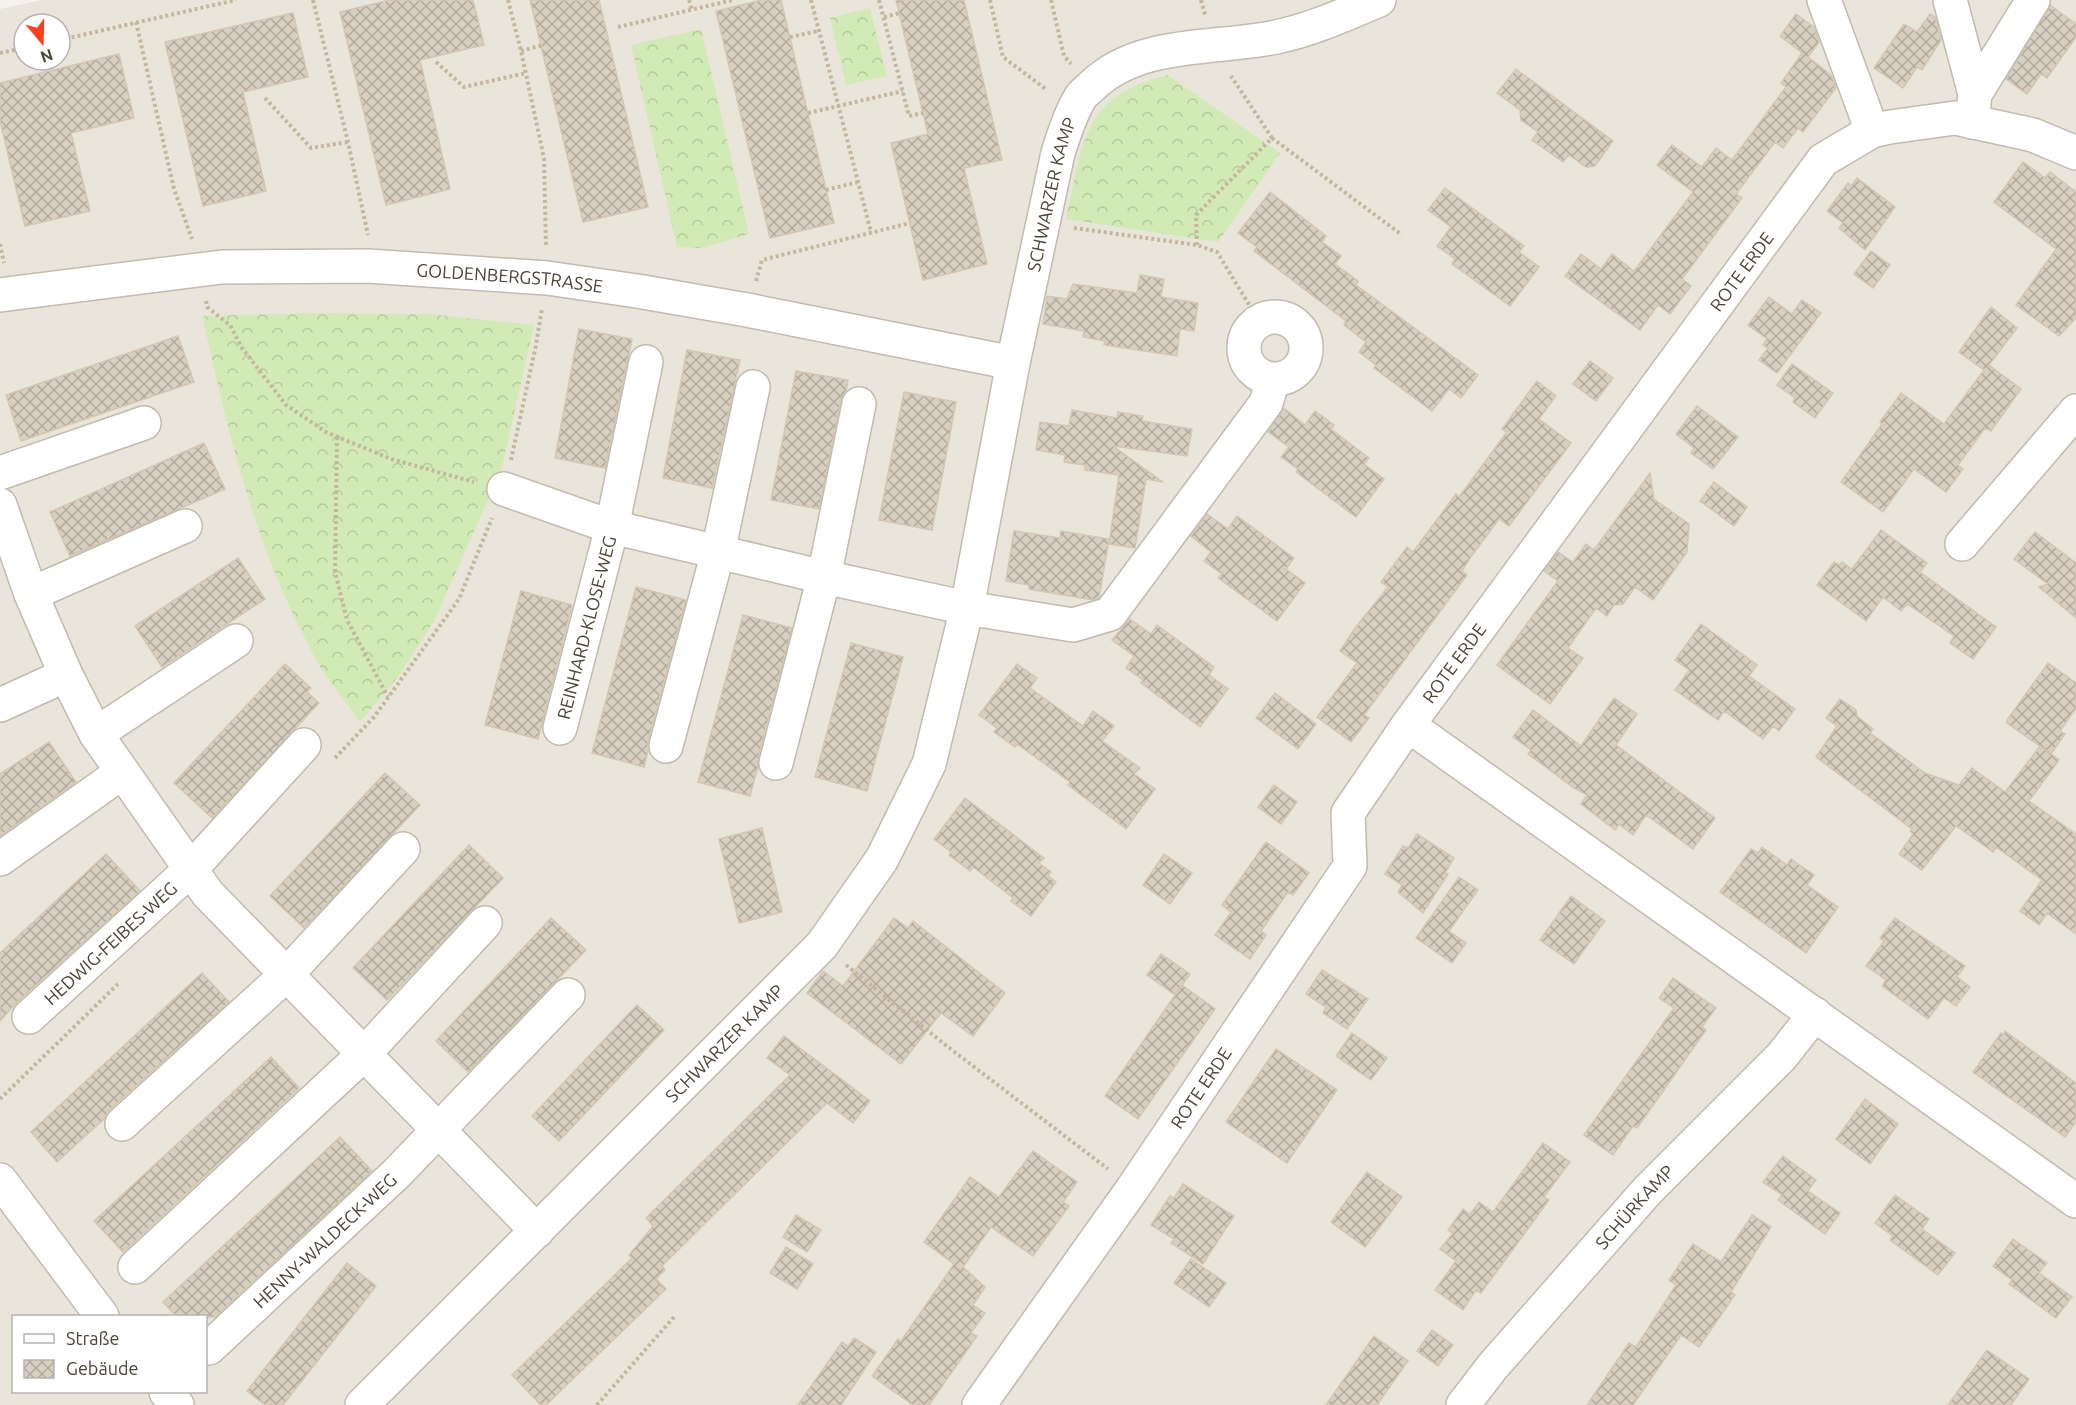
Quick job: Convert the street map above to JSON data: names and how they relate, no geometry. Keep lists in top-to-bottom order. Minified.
{"streets":{"street":["SCHWARZER KAMP","ROTE ERDE","GOLDENBERGSTRASSE","REINHARD-KLOSE-WEG","HEDWIG-FEIBES-WEG","SCHÜRKAMP","HENNY-WALDECK-WEG"]},"crossings":[["SCHWARZER KAMP","GOLDENBERGSTRASSE"],["SCHWARZER KAMP","REINHARD-KLOSE-WEG"]],"legend":["Straße","Gebäude"],"north":"bottom"}
